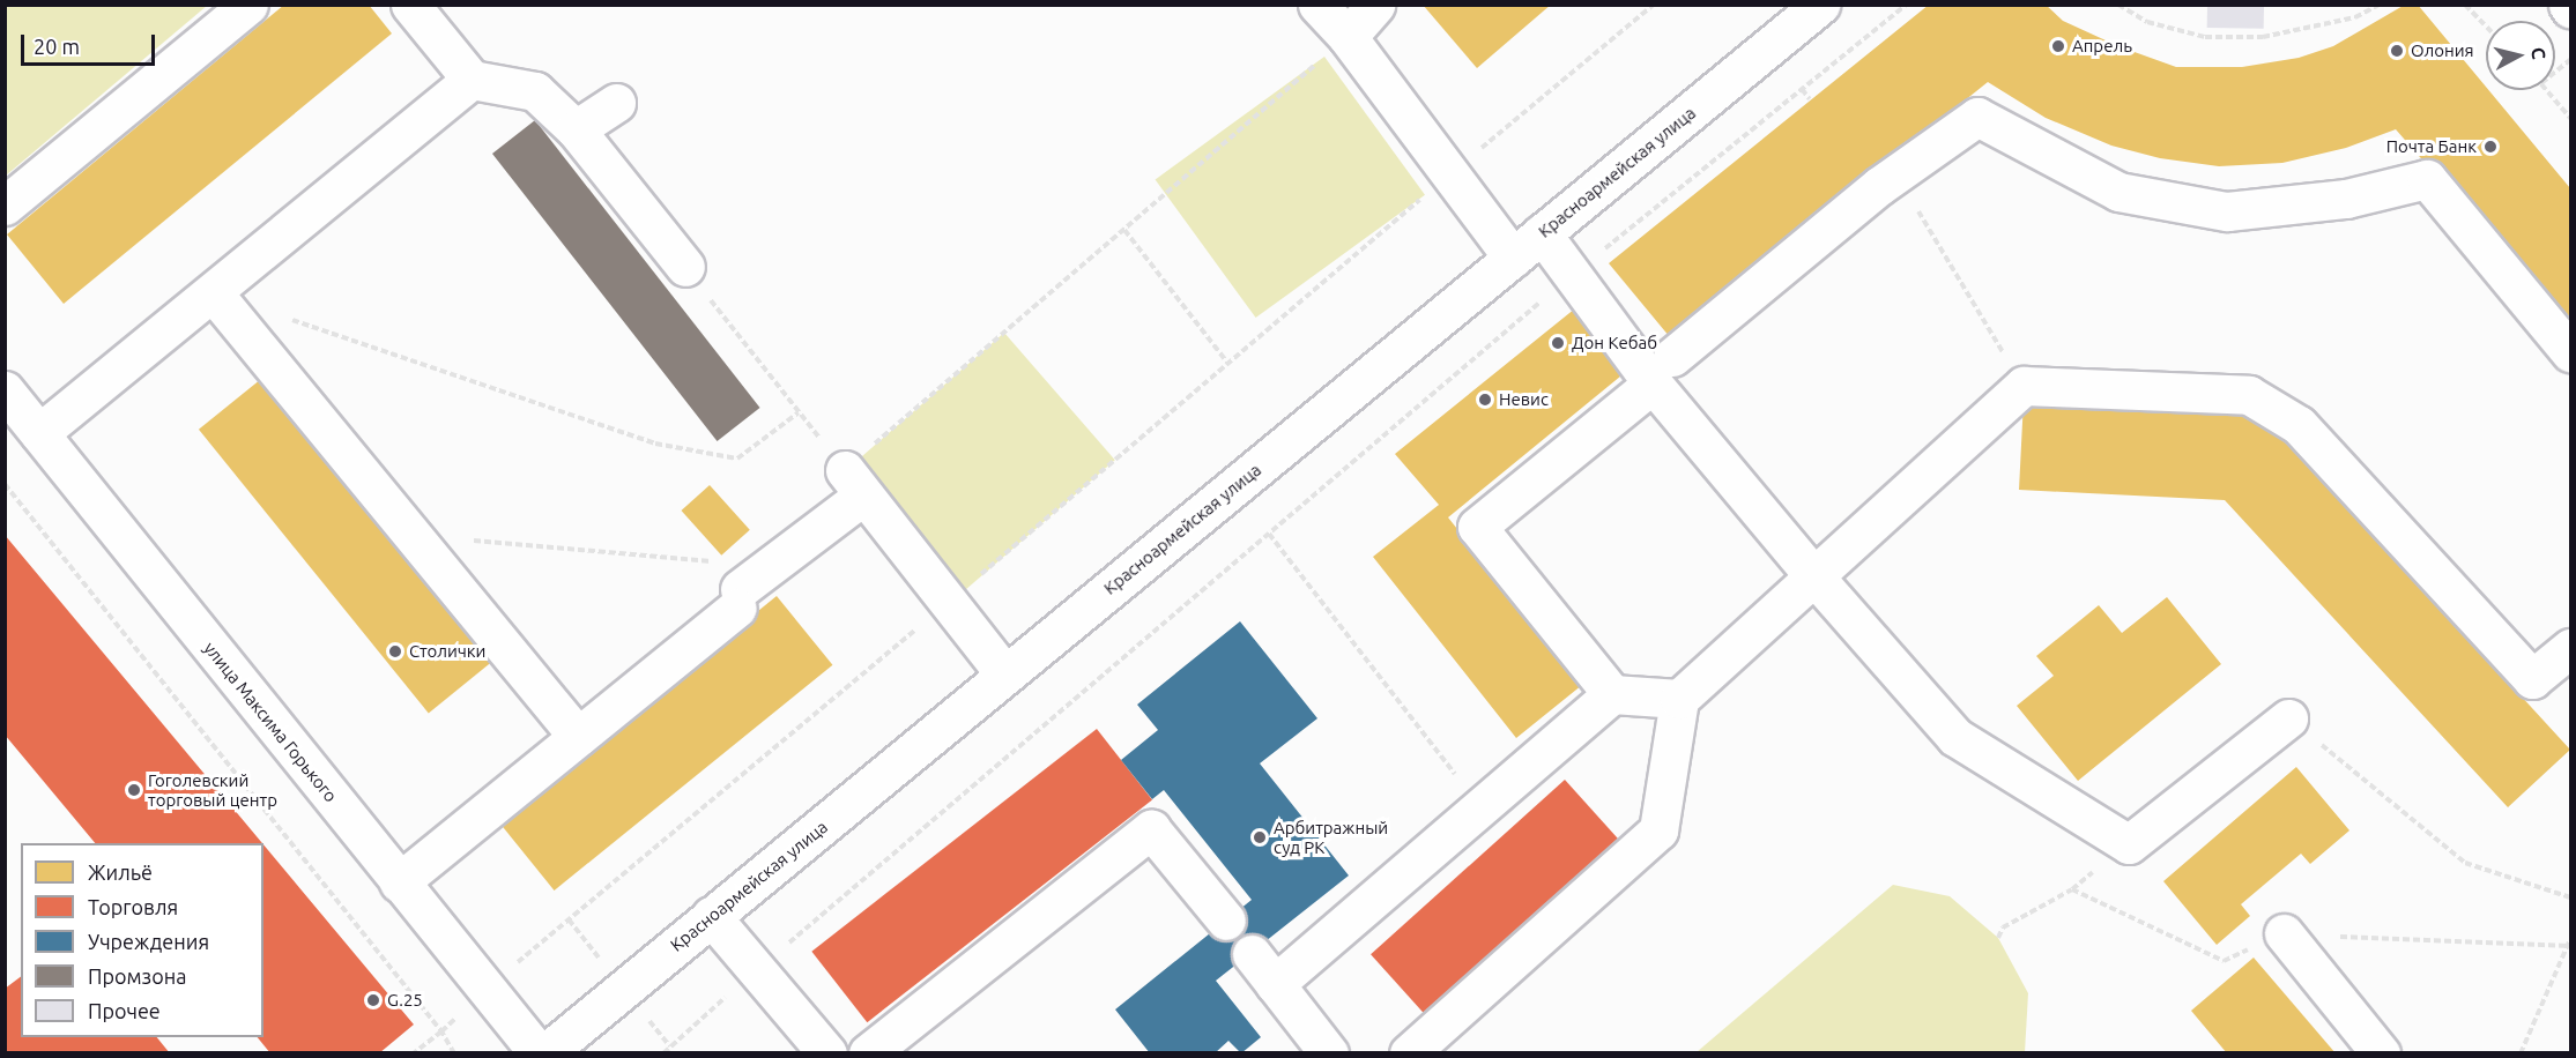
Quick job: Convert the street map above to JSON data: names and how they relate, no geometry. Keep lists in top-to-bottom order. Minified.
{"streets":{"street":["Красноармейская улица","улица Максима Горького"]},"places":["Апрель","Олония","Почта Банк","Дон Кебаб","Невис","Столички","Гоголевский торговый центр","Арбитражный суд РК","G.25"],"legend":["Жильё","Торговля","Учреждения","Промзона","Прочее"],"scale_bar":"20 m","north":"right"}
